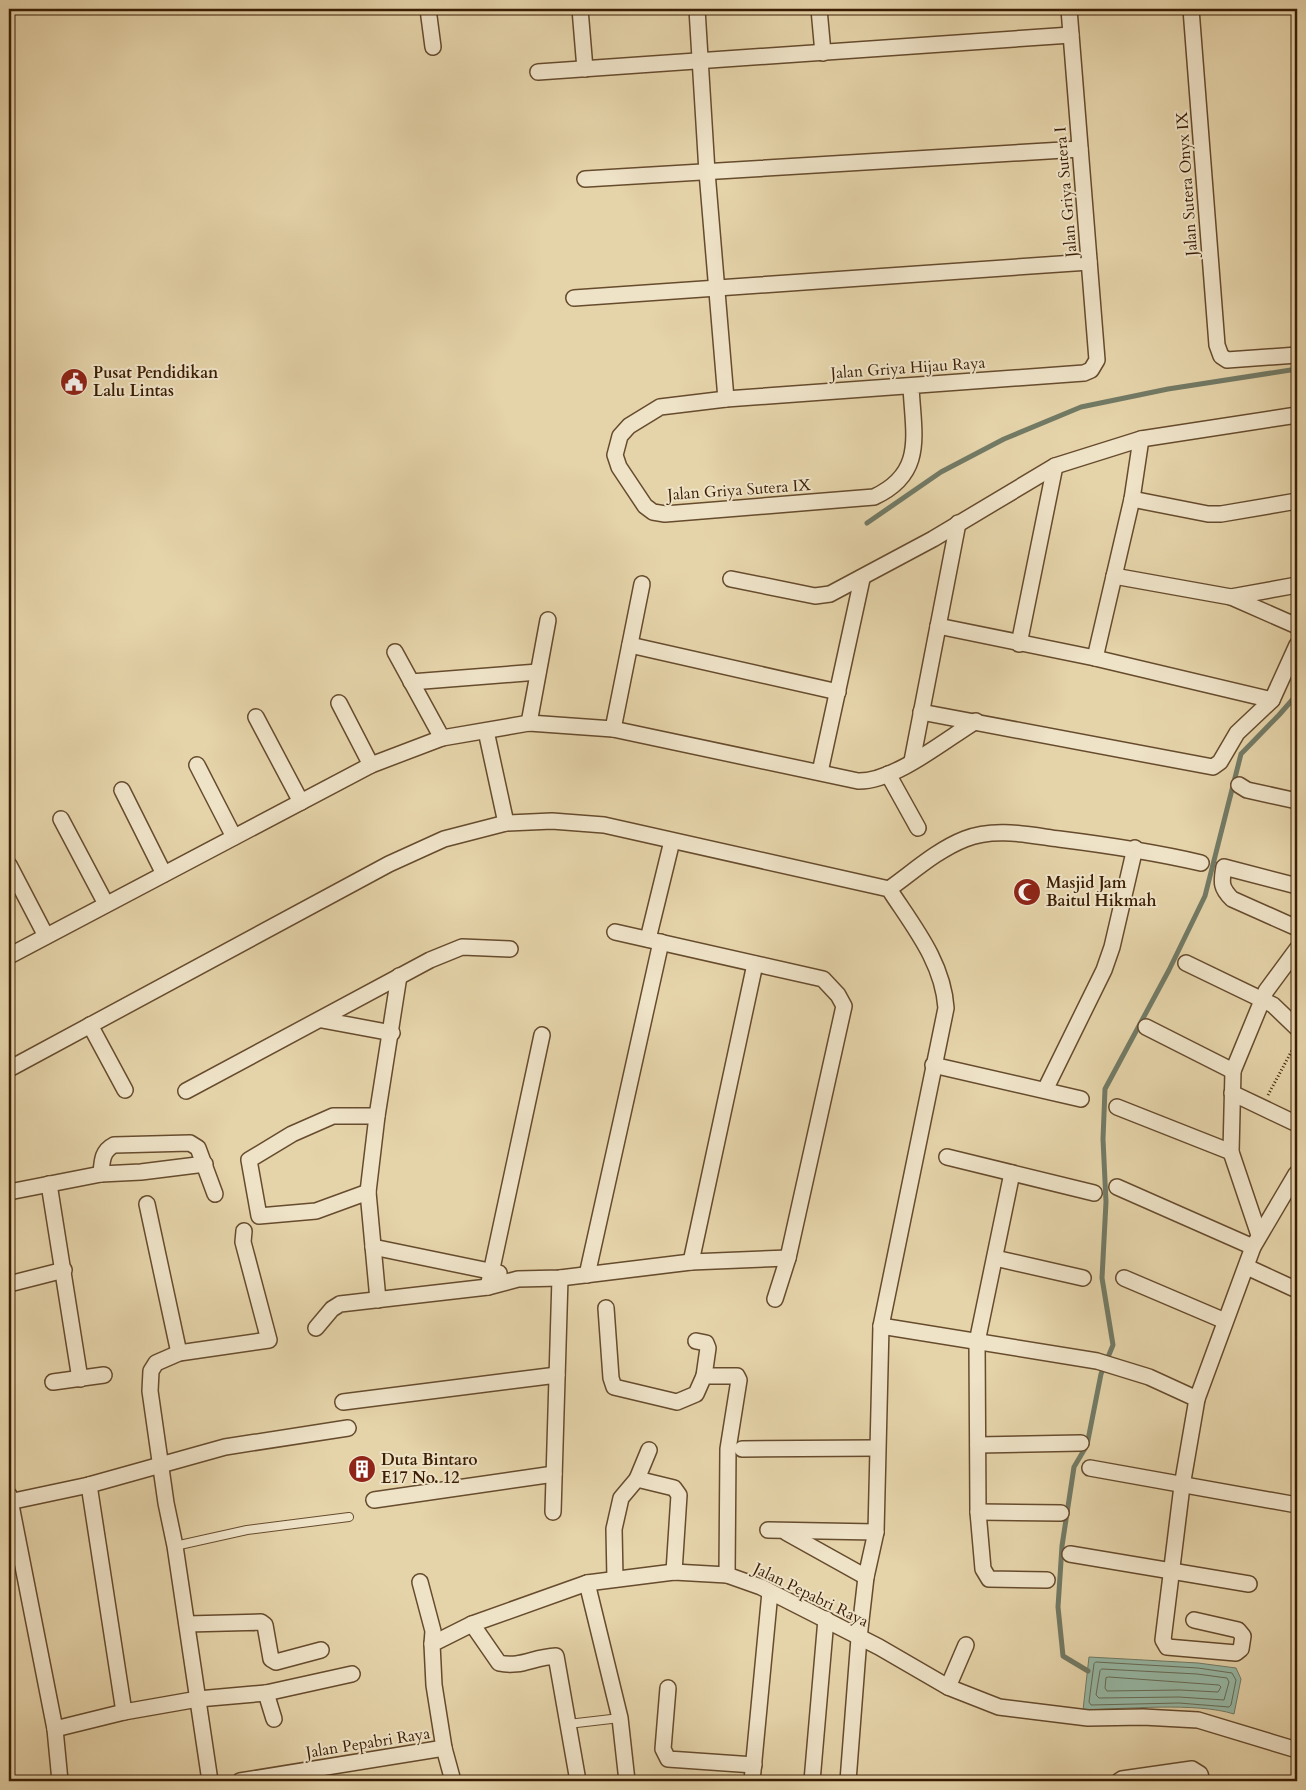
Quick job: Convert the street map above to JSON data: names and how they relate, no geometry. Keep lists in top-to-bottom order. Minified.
{"streets":{"street":["Jalan Sutera Onyx IX","Jalan Griya Sutera I","Jalan Griya Hijau Raya","Jalan Griya Sutera IX","Jalan Pepabri Raya"]},"crossings":[["Jalan Griya Sutera I","Jalan Griya Hijau Raya"],["Jalan Griya Hijau Raya","Jalan Griya Sutera IX"]],"places":{"public building":["Pusat Pendidikan Lalu Lintas"],"mosque":["Masjid Jam Baitul Hikmah"],"building":["Duta Bintaro E17 No. 12"]}}
